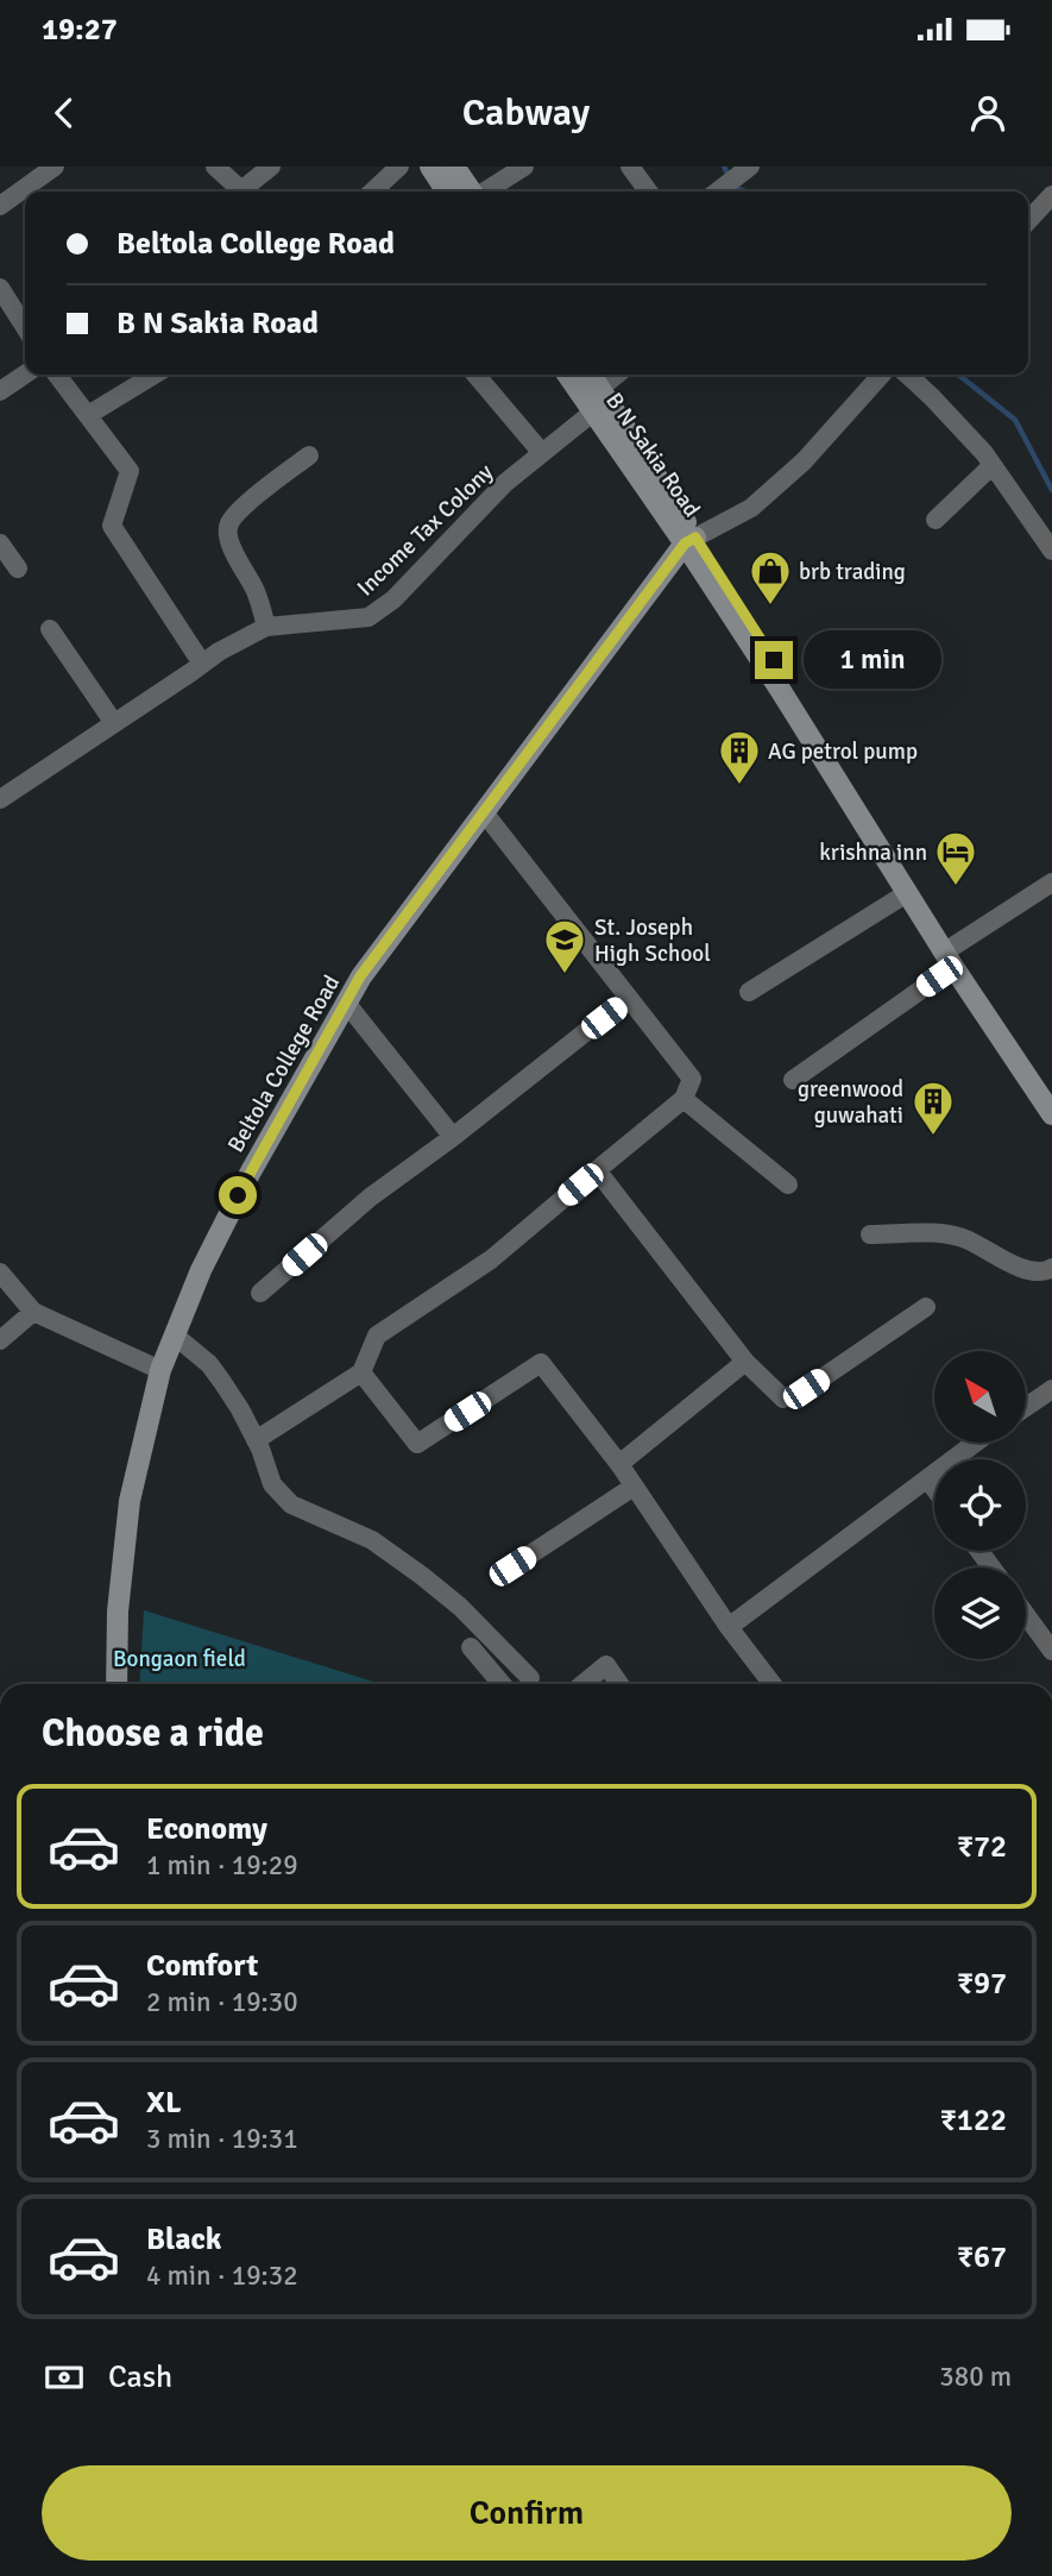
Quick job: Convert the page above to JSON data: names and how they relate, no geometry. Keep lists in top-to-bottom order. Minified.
{"streets":{"main road":["B N Sakia Road","Beltola College Road"],"street":["Income Tax Colony"]},"crossings":[["B N Sakia Road","Income Tax Colony"],["B N Sakia Road","Beltola College Road"]],"parks":["Bongaon field"],"places":{"shop":["brb trading"],"building":["AG petrol pump","greenwood guwahati"],"hotel":["krishna inn"],"school or university":["St. Joseph High School"]},"north":"top left","page":{"status":"19:27","header":"Cabway","banner":["Beltola College Road","B N Sakia Road"],"bubble":"1 min","heading":"Choose a ride","list":[{"name":"Economy","note":"1 min · 19:29","value":"₹72"},{"name":"Comfort","note":"2 min · 19:30","value":"₹97"},{"name":"XL","note":"3 min · 19:31","value":"₹122"},{"name":"Black","note":"4 min · 19:32","value":"₹67"}],"pay":["Cash","380 m"],"buttons":"Confirm"}}
